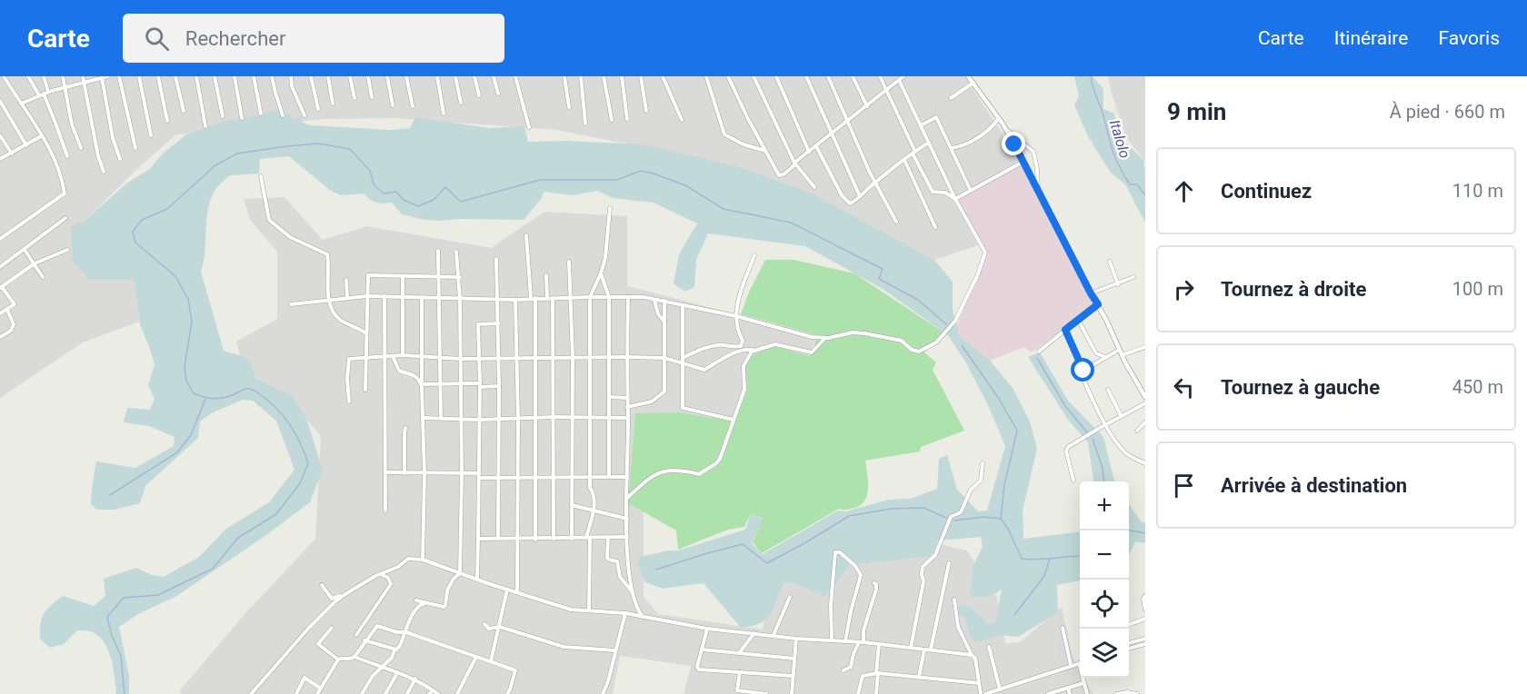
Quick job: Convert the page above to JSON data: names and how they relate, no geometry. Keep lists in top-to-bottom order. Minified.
{"water":["Italolo"],"page":{"header":"Carte","search":"Rechercher","nav":["Carte","Itinéraire","Favoris"],"heading":["9 min","À pied · 660 m"],"list":[["Continuez","110 m"],["Tournez à droite","100 m"],["Tournez à gauche","450 m"],"Arrivée à destination"],"map_buttons":["+","−"]}}
